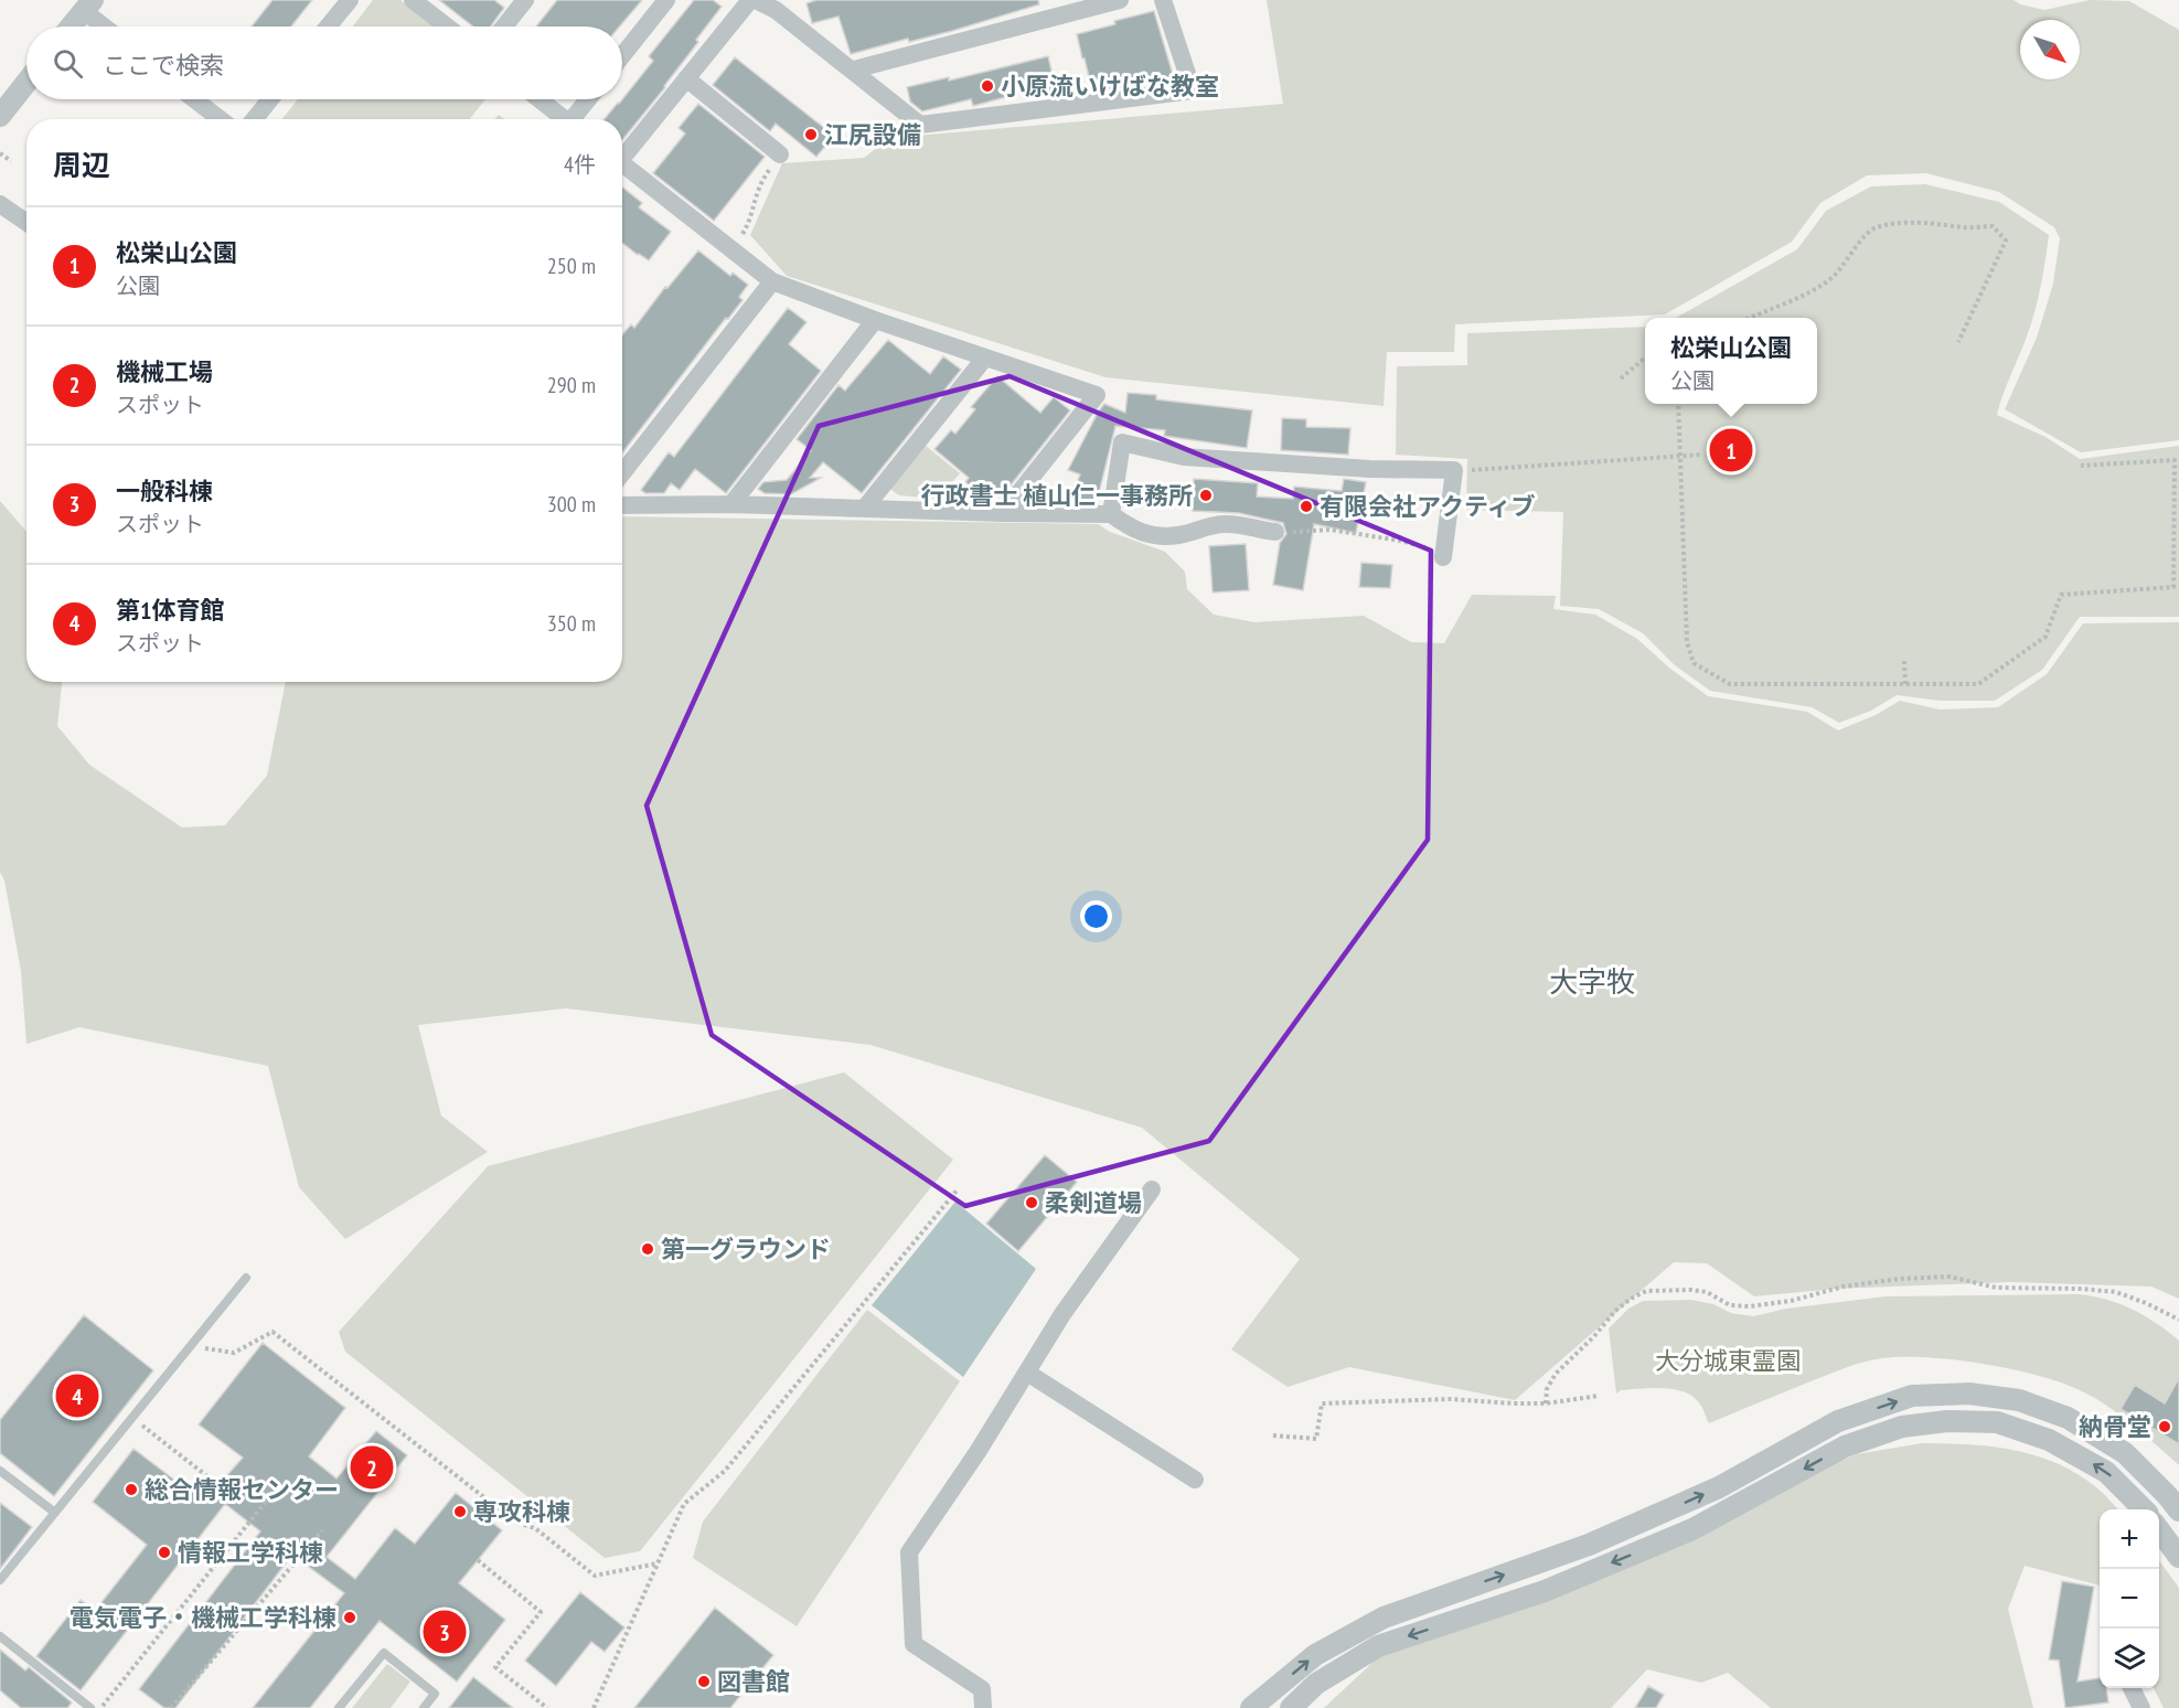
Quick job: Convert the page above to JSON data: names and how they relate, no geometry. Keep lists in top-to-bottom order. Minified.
{"districts":["大字牧"],"parks":["大分城東霊園"],"places":["小原流いけばな教室","江尻設備","行政書士 植山仁一事務所","有限会社アクティブ","柔剣道場","第一グラウンド","納骨堂","総合情報センター","専攻科棟","情報工学科棟","電気電子・機械工学科棟","図書館"],"north":"bottom right","page":{"search":"ここで検索","heading":["周辺","4件"],"list":[{"mark":"1","name":"松栄山公園","note":"公園","value":"250 m"},{"mark":"2","name":"機械工場","note":"スポット","value":"290 m"},{"mark":"3","name":"一般科棟","note":"スポット","value":"300 m"},{"mark":"4","name":"第1体育館","note":"スポット","value":"350 m"}],"popup":["松栄山公園","公園"],"pins":["1","4","2","3"],"map_buttons":["+","−"]}}
